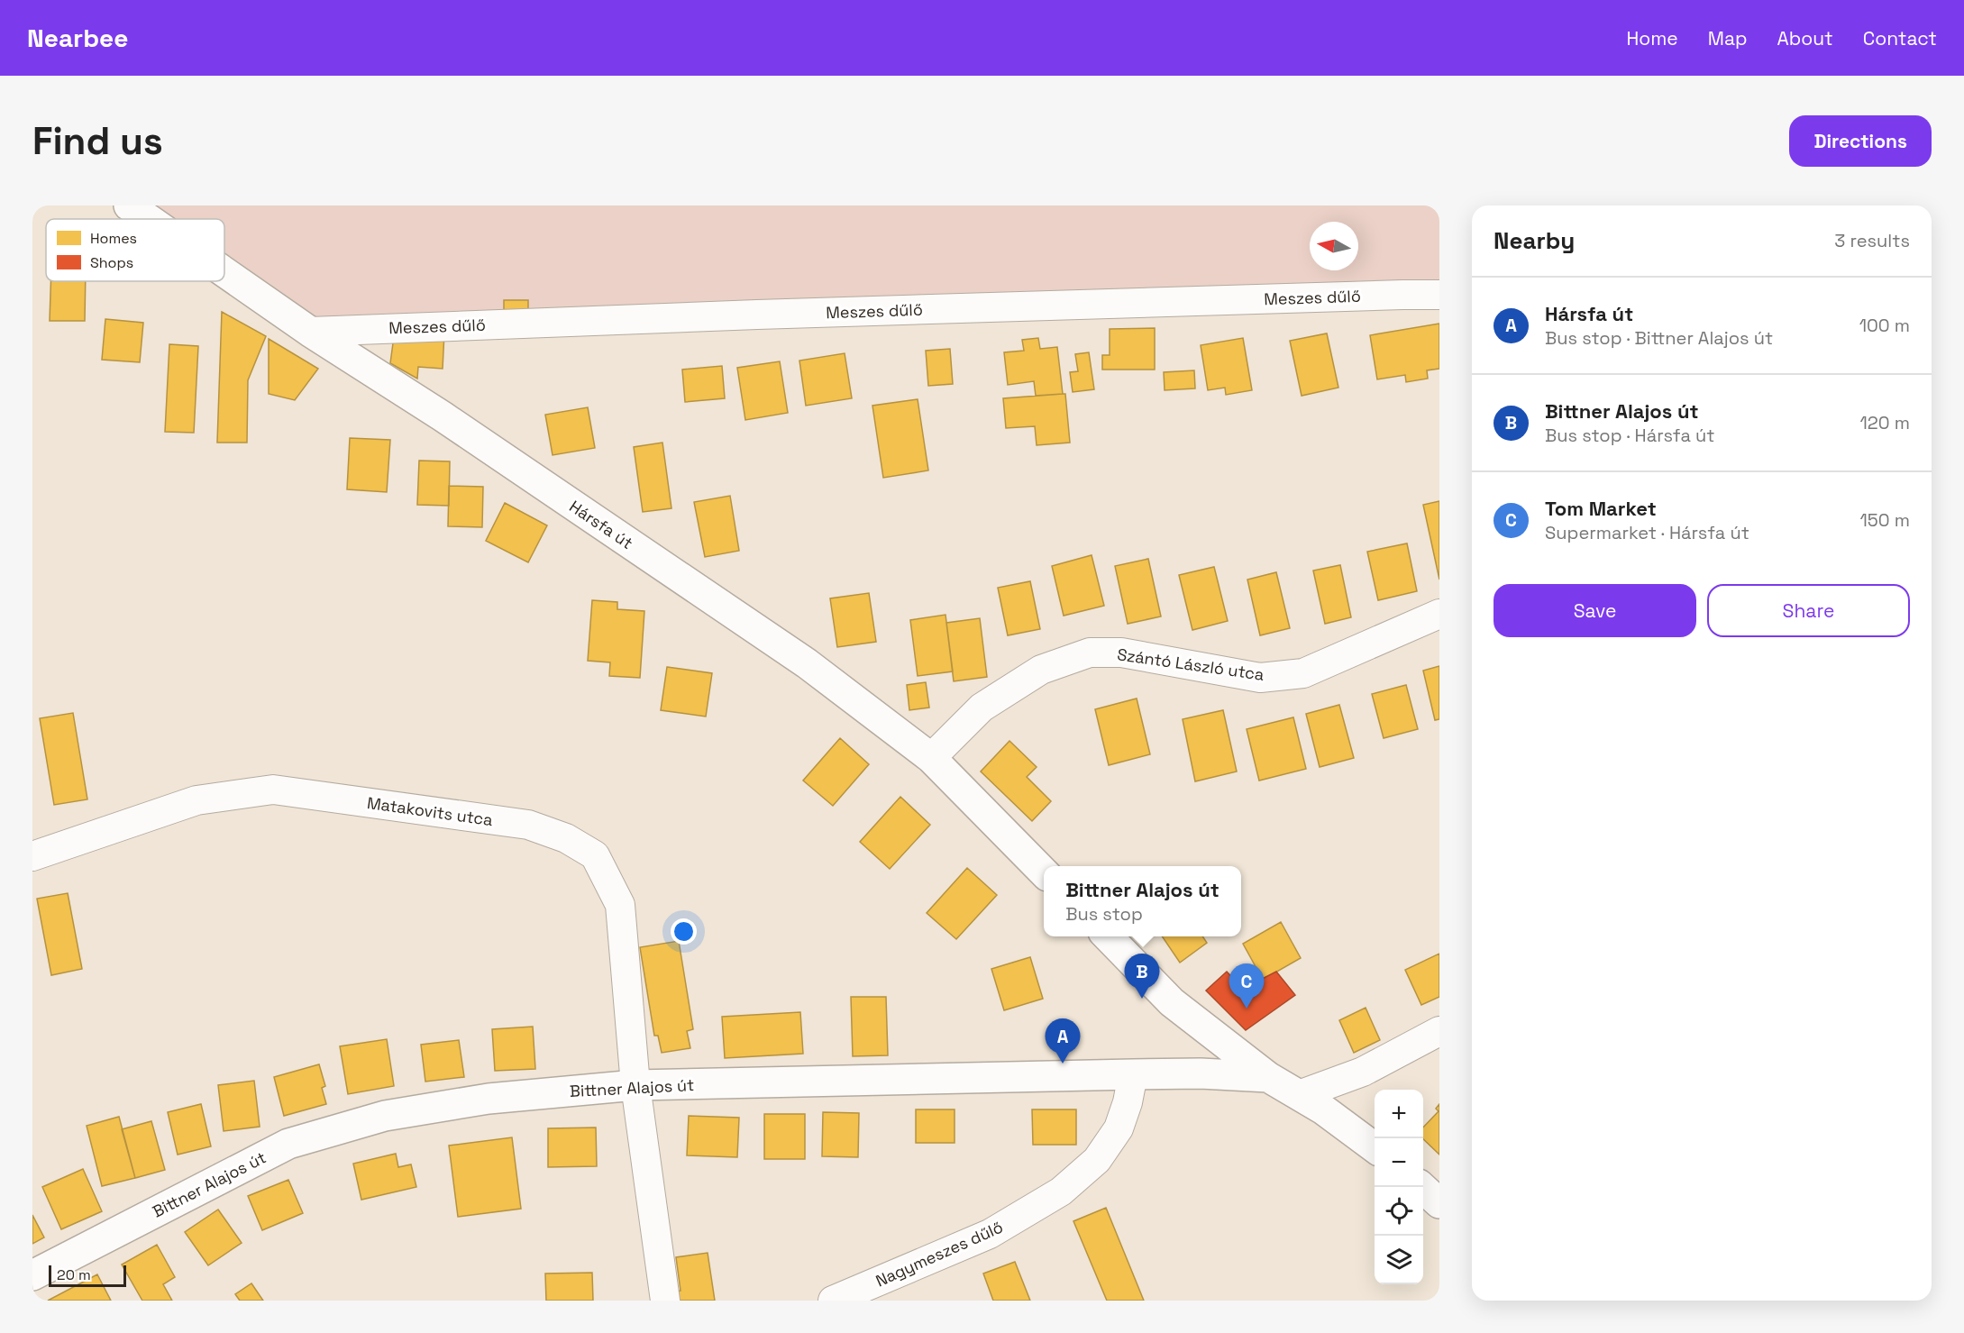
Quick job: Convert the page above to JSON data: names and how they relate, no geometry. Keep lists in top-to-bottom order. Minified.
{"streets":{"street":["Meszes dűlő","Hársfa út","Szántó László utca","Matakovits utca","Bittner Alajos út","Nagymeszes dűlő"]},"crossings":[["Meszes dűlő","Hársfa út"],["Hársfa út","Szántó László utca"],["Matakovits utca","Bittner Alajos út"],["Bittner Alajos út","Nagymeszes dűlő"]],"legend":["Homes","Shops"],"scale_bar":"20 m","north":"left","page":{"header":"Nearbee","nav":["Home","Map","About","Contact"],"buttons":["Directions",["Save","Share"]],"title":"Find us","heading":["Nearby","3 results"],"list":[{"mark":"A","name":"Hársfa út","note":"Bus stop · Bittner Alajos út","value":"100 m"},{"mark":"B","name":"Bittner Alajos út","note":"Bus stop · Hársfa út","value":"120 m"},{"mark":"C","name":"Tom Market","note":"Supermarket · Hársfa út","value":"150 m"}],"popup":["Bittner Alajos út","Bus stop"],"pins":["B","C","A"],"map_buttons":["+","−"],"scale":"20 m"}}
